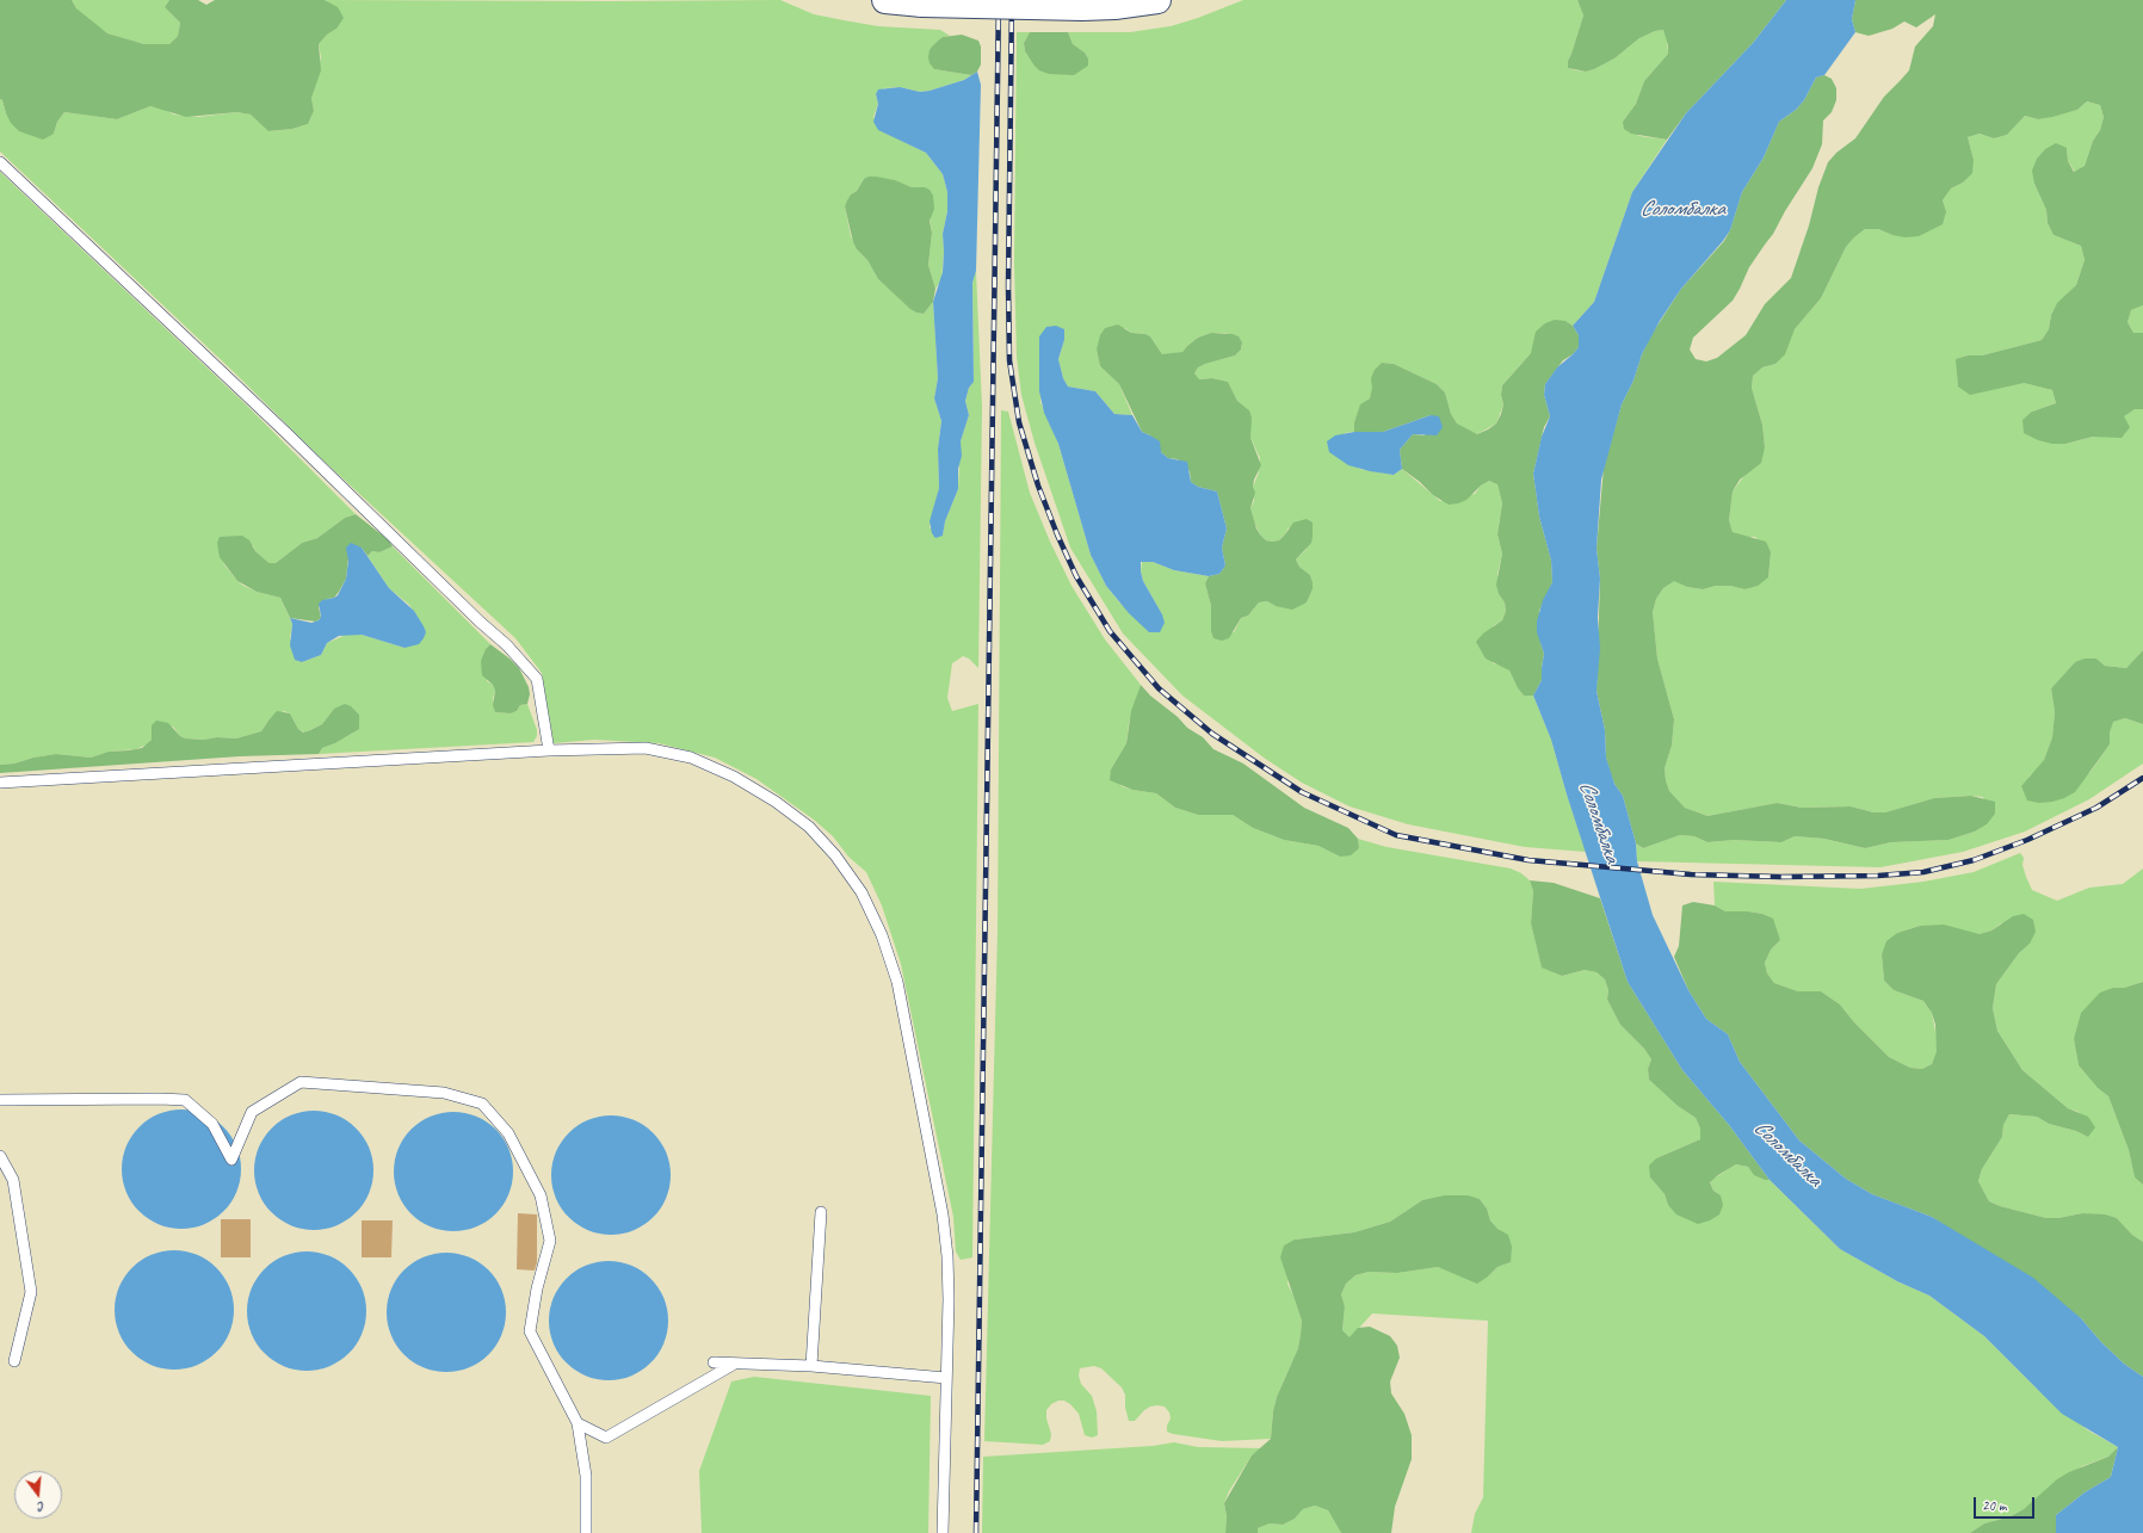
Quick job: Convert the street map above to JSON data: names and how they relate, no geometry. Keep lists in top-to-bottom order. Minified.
{"water":["Соломбалка"],"scale_bar":"20 m","north":"bottom"}
